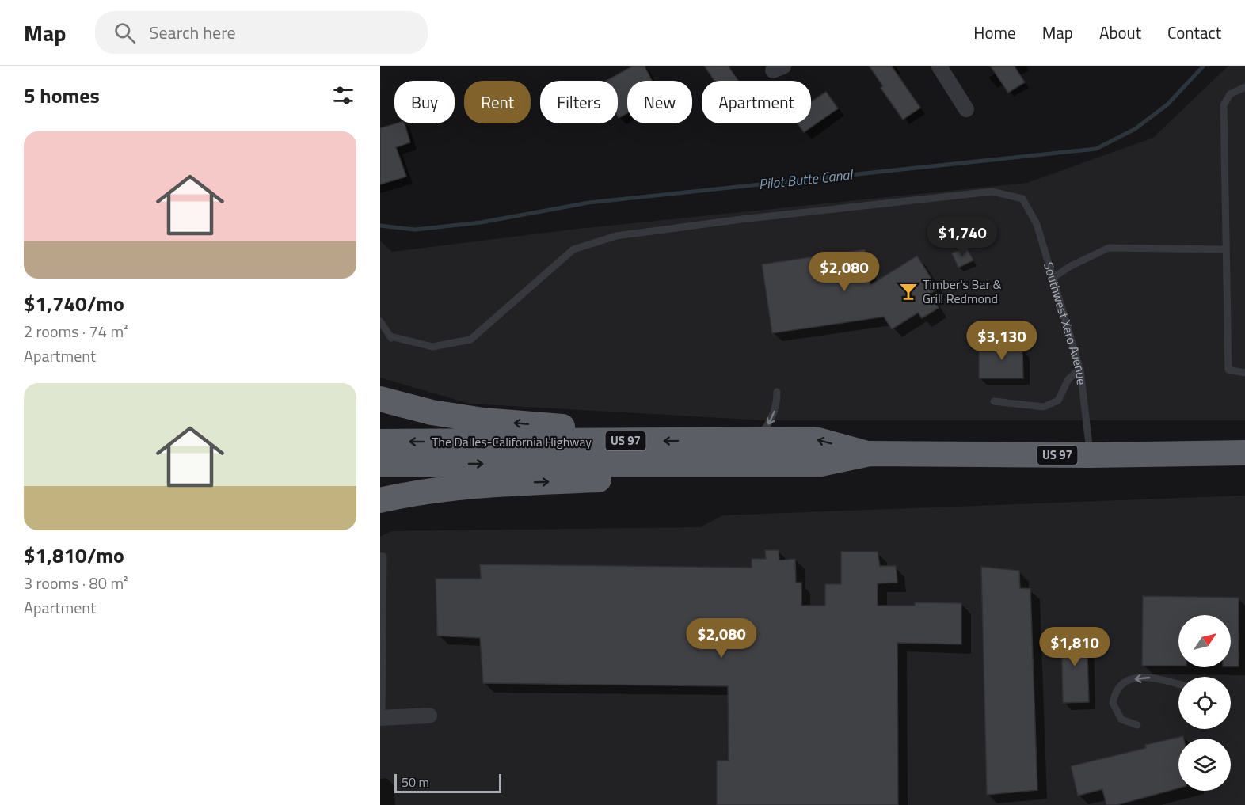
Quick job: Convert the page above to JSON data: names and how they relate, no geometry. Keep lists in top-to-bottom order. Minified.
{"streets":{"highway":["US 97","The Dalles-California Highway"],"lane":["Southwest Xero Avenue"]},"crossings":[["Southwest Xero Avenue","The Dalles-California Highway"]],"water":["Pilot Butte Canal"],"places":{"bar":["Timber's Bar & Grill Redmond"]},"scale_bar":"50 m","north":"top right","page":{"header":"Map","search":"Search here","nav":["Home","Map","About","Contact"],"heading":"5 homes","chip":["Buy","Rent","Filters","New","Apartment"],"list":[{"name":"$1,740/mo","note":"2 rooms · 74 m² · Apartment"},{"name":"$1,810/mo","note":"3 rooms · 80 m² · Apartment"}],"price":["$1,740","$2,080","$3,130","$2,080","$1,810"],"scale":"50 m"}}
